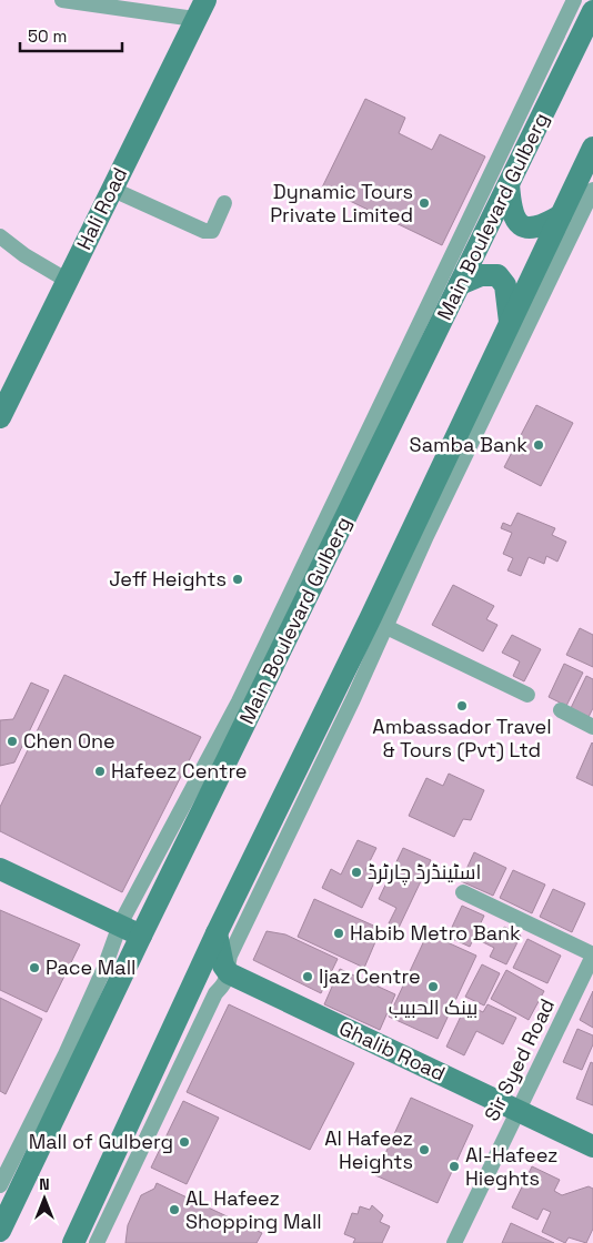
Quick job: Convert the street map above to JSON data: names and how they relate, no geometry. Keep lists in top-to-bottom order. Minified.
{"streets":{"main road":["Hali Road","Main Boulevard Gulberg","Ghalib Road"],"street":["Sir Syed Road"]},"crossings":[["Ghalib Road","Sir Syed Road"]],"places":["Dynamic Tours Private Limited","Samba Bank","Jeff Heights","Ambassador Travel & Tours (Pvt) Ltd","Chen One","Hafeez Centre","اسٹینڈرڈ چارٹرڈ","Habib Metro Bank","Pace Mall","Ijaz Centre","بينک الحبيب","Mall of Gulberg","Al Hafeez Heights","Al-Hafeez Hieghts","AL Hafeez Shopping Mall"],"scale_bar":"50 m","north":"top"}
